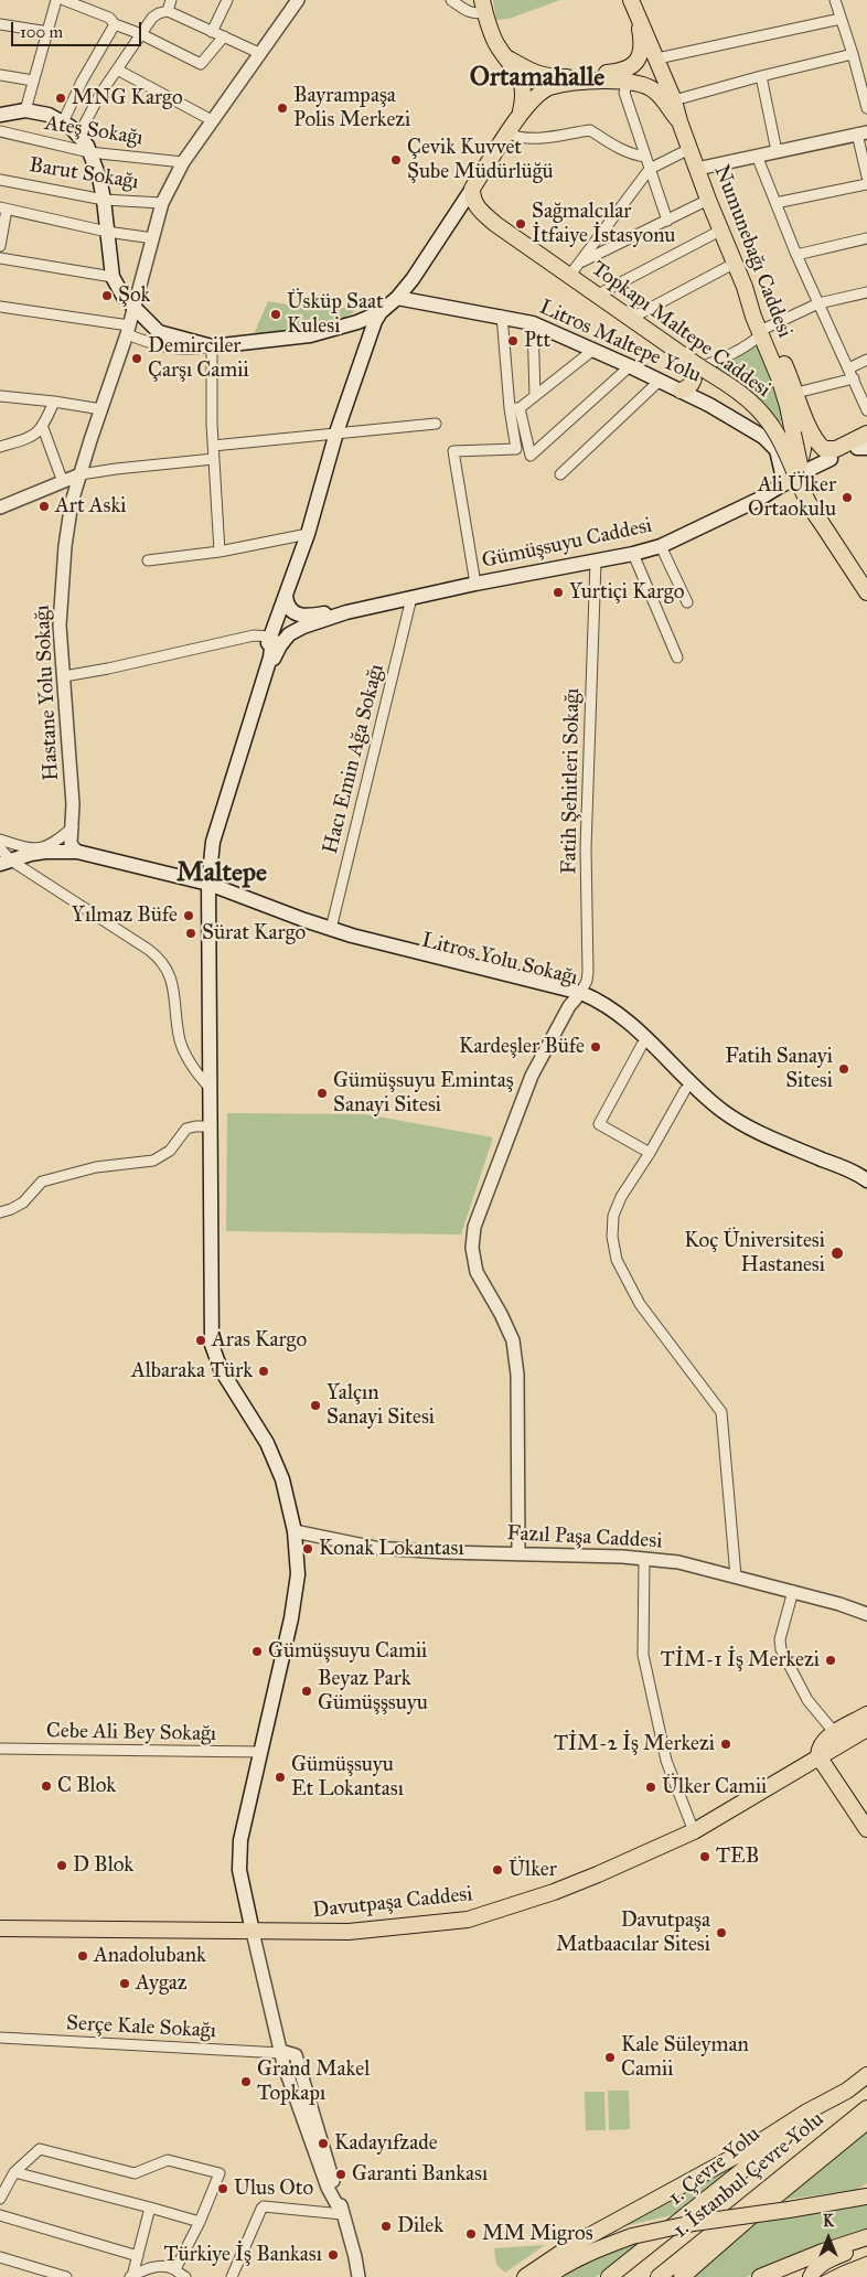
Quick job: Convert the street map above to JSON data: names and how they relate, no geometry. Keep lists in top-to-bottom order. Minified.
{"streets":{"main road":["Numunebağı Caddesi","Topkapı Maltepe Caddesi","Litros Maltepe Yolu","Gümüşsuyu Caddesi","Litros Yolu Sokağı","Davutpaşa Caddesi","1. Çevre Yolu","1. İstanbul Çevre Yolu"],"street":["Ateş Sokağı","Barut Sokağı","Hastane Yolu Sokağı","Hacı Emin Ağa Sokağı","Fatih Şehitleri Sokağı","Fazıl Paşa Caddesi","Cebe Ali Bey Sokağı","Serçe Kale Sokağı"]},"crossings":[["Ateş Sokağı","Hastane Yolu Sokağı"],["Barut Sokağı","Hastane Yolu Sokağı"],["Numunebağı Caddesi","Topkapı Maltepe Caddesi"],["Litros Maltepe Yolu","Gümüşsuyu Caddesi"],["Gümüşsuyu Caddesi","Hacı Emin Ağa Sokağı"],["Gümüşsuyu Caddesi","Fatih Şehitleri Sokağı"],["Hastane Yolu Sokağı","Litros Yolu Sokağı"],["Hacı Emin Ağa Sokağı","Litros Yolu Sokağı"],["Fatih Şehitleri Sokağı","Litros Yolu Sokağı"]],"districts":["Ortamahalle","Maltepe"],"places":["MNG Kargo","Bayrampaşa Polis Merkezi","Çevik Kuvvet Şube Müdürlüğü","Sağmalcılar İtfaiye İstasyonu","Şok","Üsküp Saat Kulesi","Ptt","Demirciler Çarşı Camii","Ali Ülker Ortaokulu","Art Aski","Yurtiçi Kargo","Yılmaz Büfe","Sürat Kargo","Kardeşler Büfe","Fatih Sanayi Sitesi","Gümüşsuyu Emintaş Sanayi Sitesi","Koç Üniversitesi Hastanesi","Aras Kargo","Albaraka Türk","Yalçın Sanayi Sitesi","Konak Lokantası","Gümüşsuyu Camii","TİM-1 İş Merkezi","Beyaz Park Gümüşşsuyu","TİM-2 İş Merkezi","Gümüşsuyu Et Lokantası","C Blok","Ülker Camii","TEB","D Blok","Ülker","Davutpaşa Matbaacılar Sitesi","Anadolubank","Aygaz","Kale Süleyman Camii","Grand Makel Topkapı","Kadayıfzade","Garanti Bankası","Ulus Oto","Dilek","MM Migros","Türkiye İş Bankası"],"scale_bar":"100 m","north":"top"}
